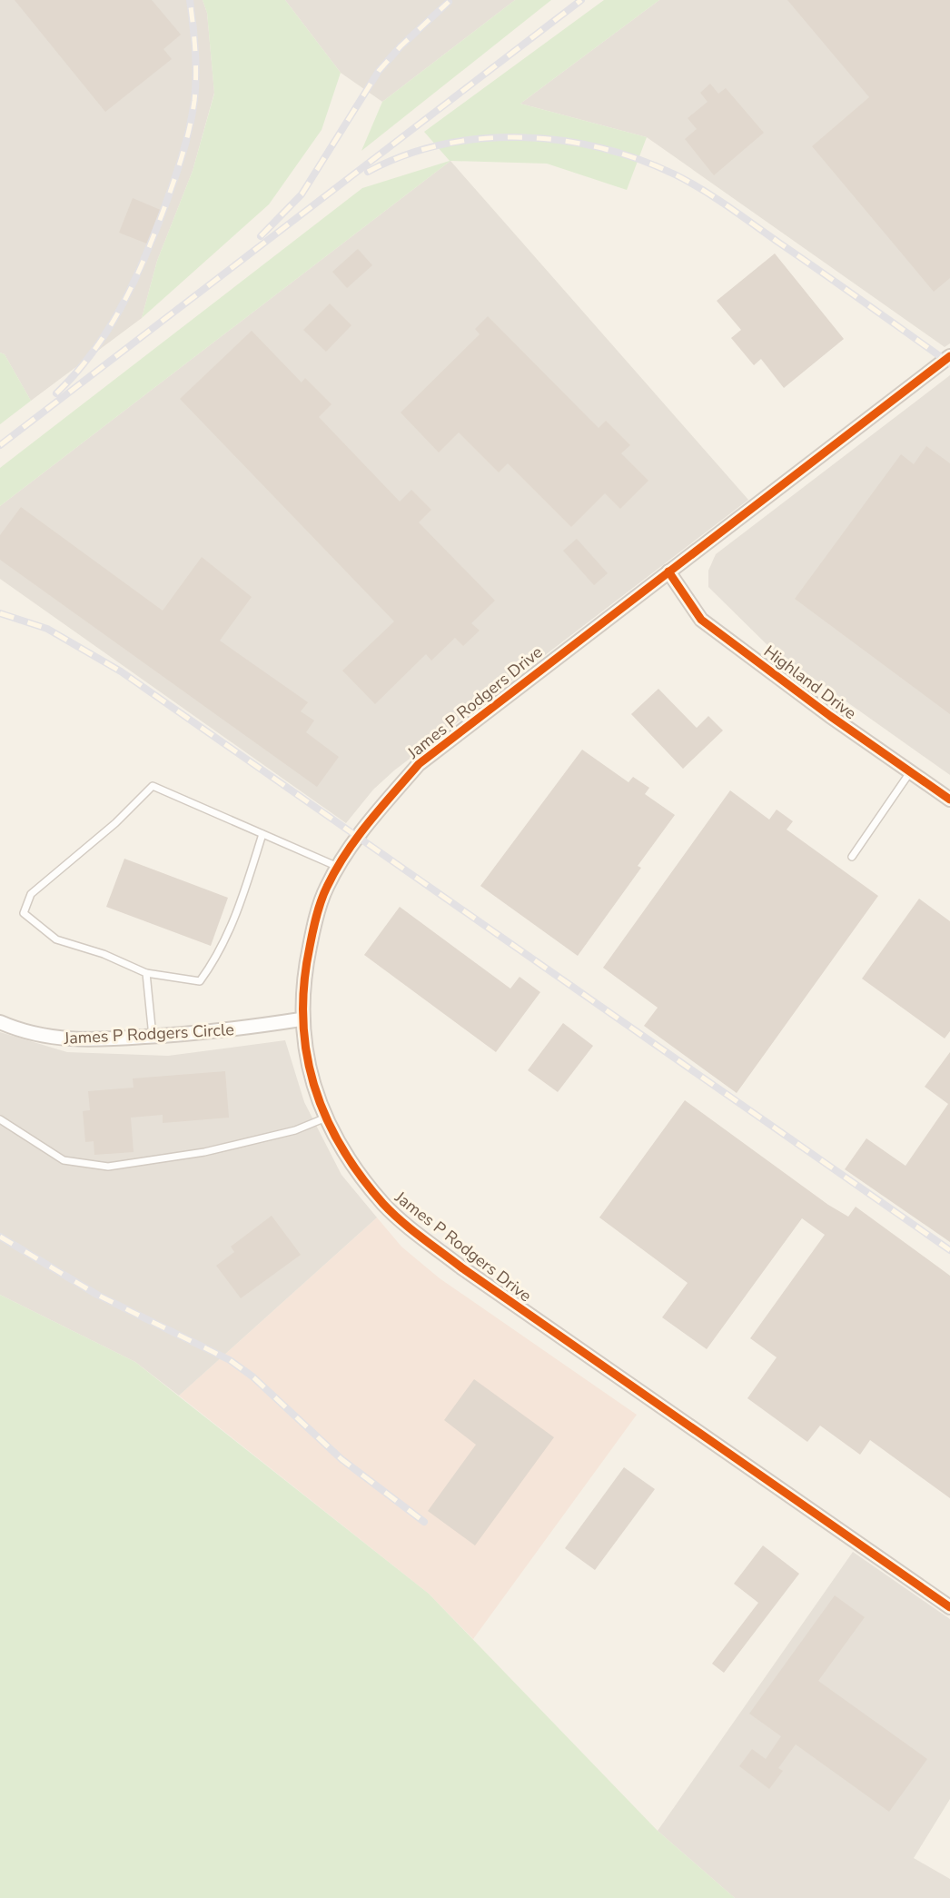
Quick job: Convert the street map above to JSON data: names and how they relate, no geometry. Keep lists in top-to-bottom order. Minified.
{"streets":{"street":["Highland Drive","James P Rodgers Drive","James P Rodgers Circle"]},"crossings":[["Highland Drive","James P Rodgers Drive"],["James P Rodgers Drive","James P Rodgers Circle"]]}
